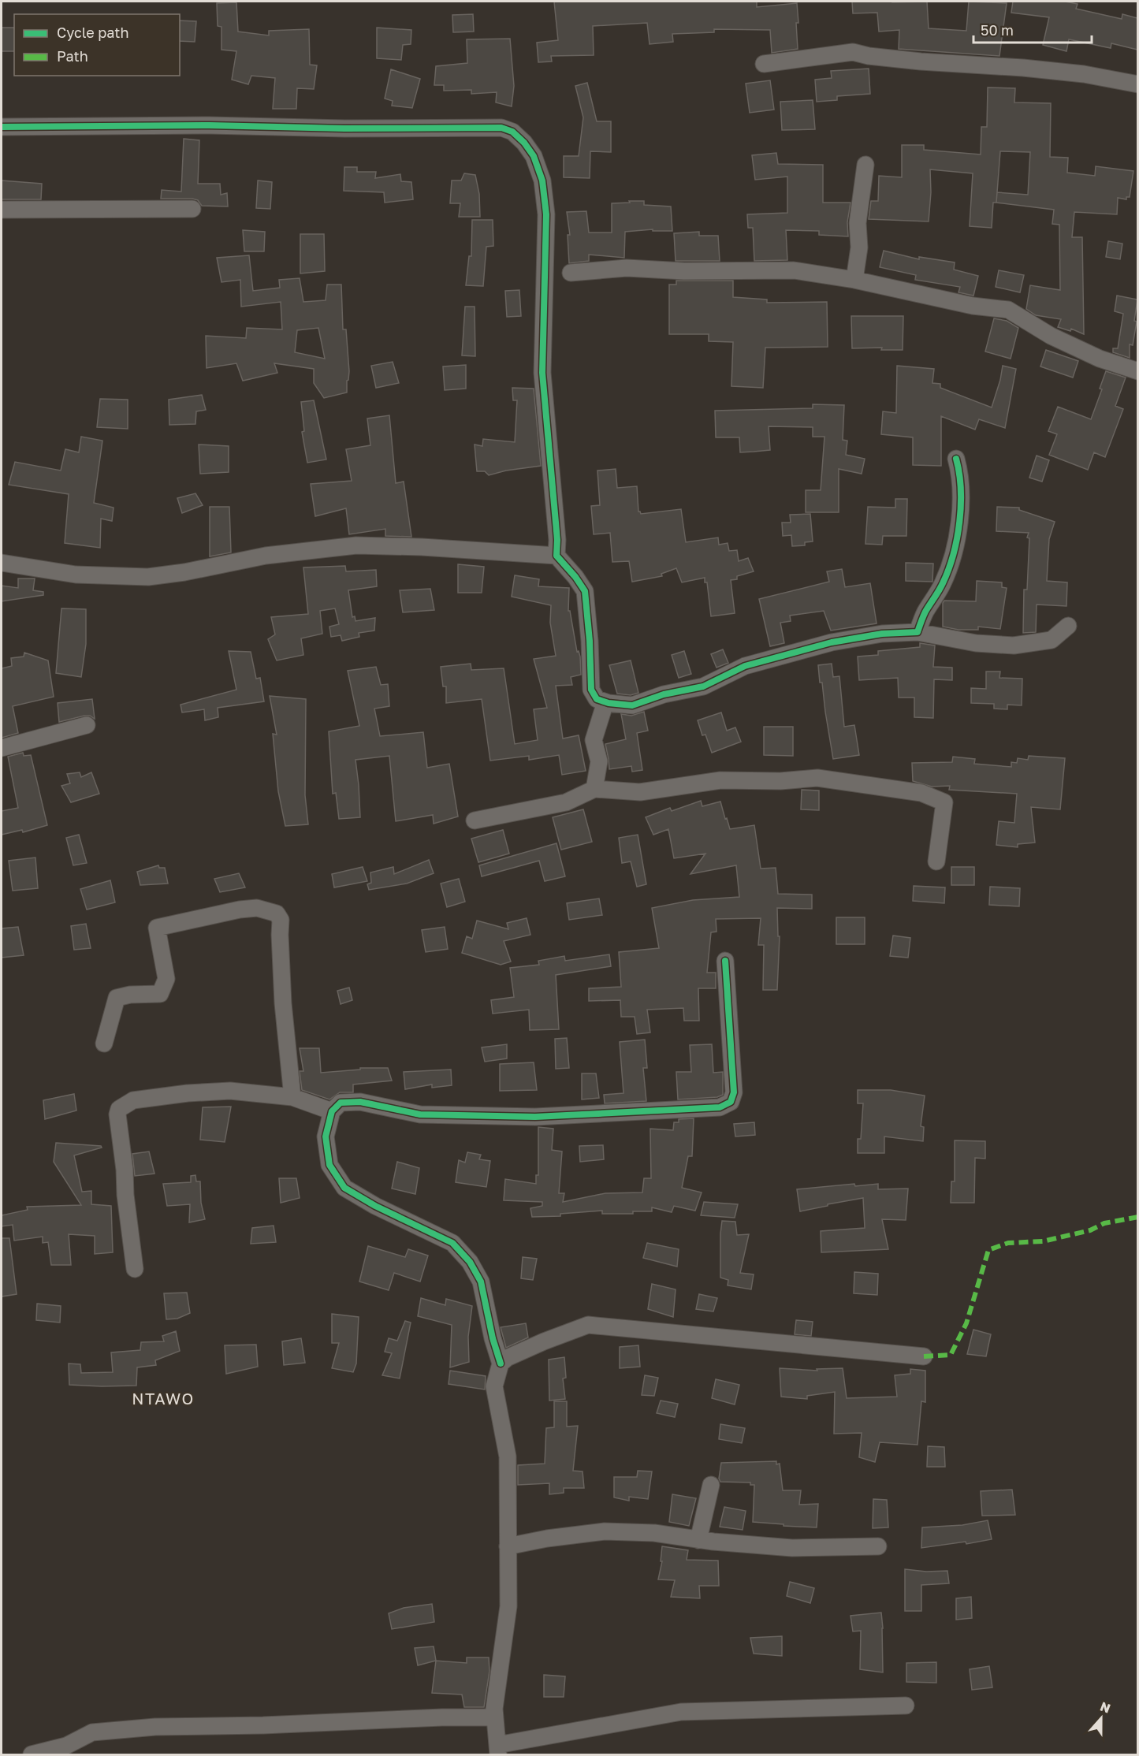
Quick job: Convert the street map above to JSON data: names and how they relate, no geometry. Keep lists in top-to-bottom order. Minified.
{"districts":["NTAWO"],"legend":["Cycle path","Path"],"scale_bar":"50 m","north":"top"}
